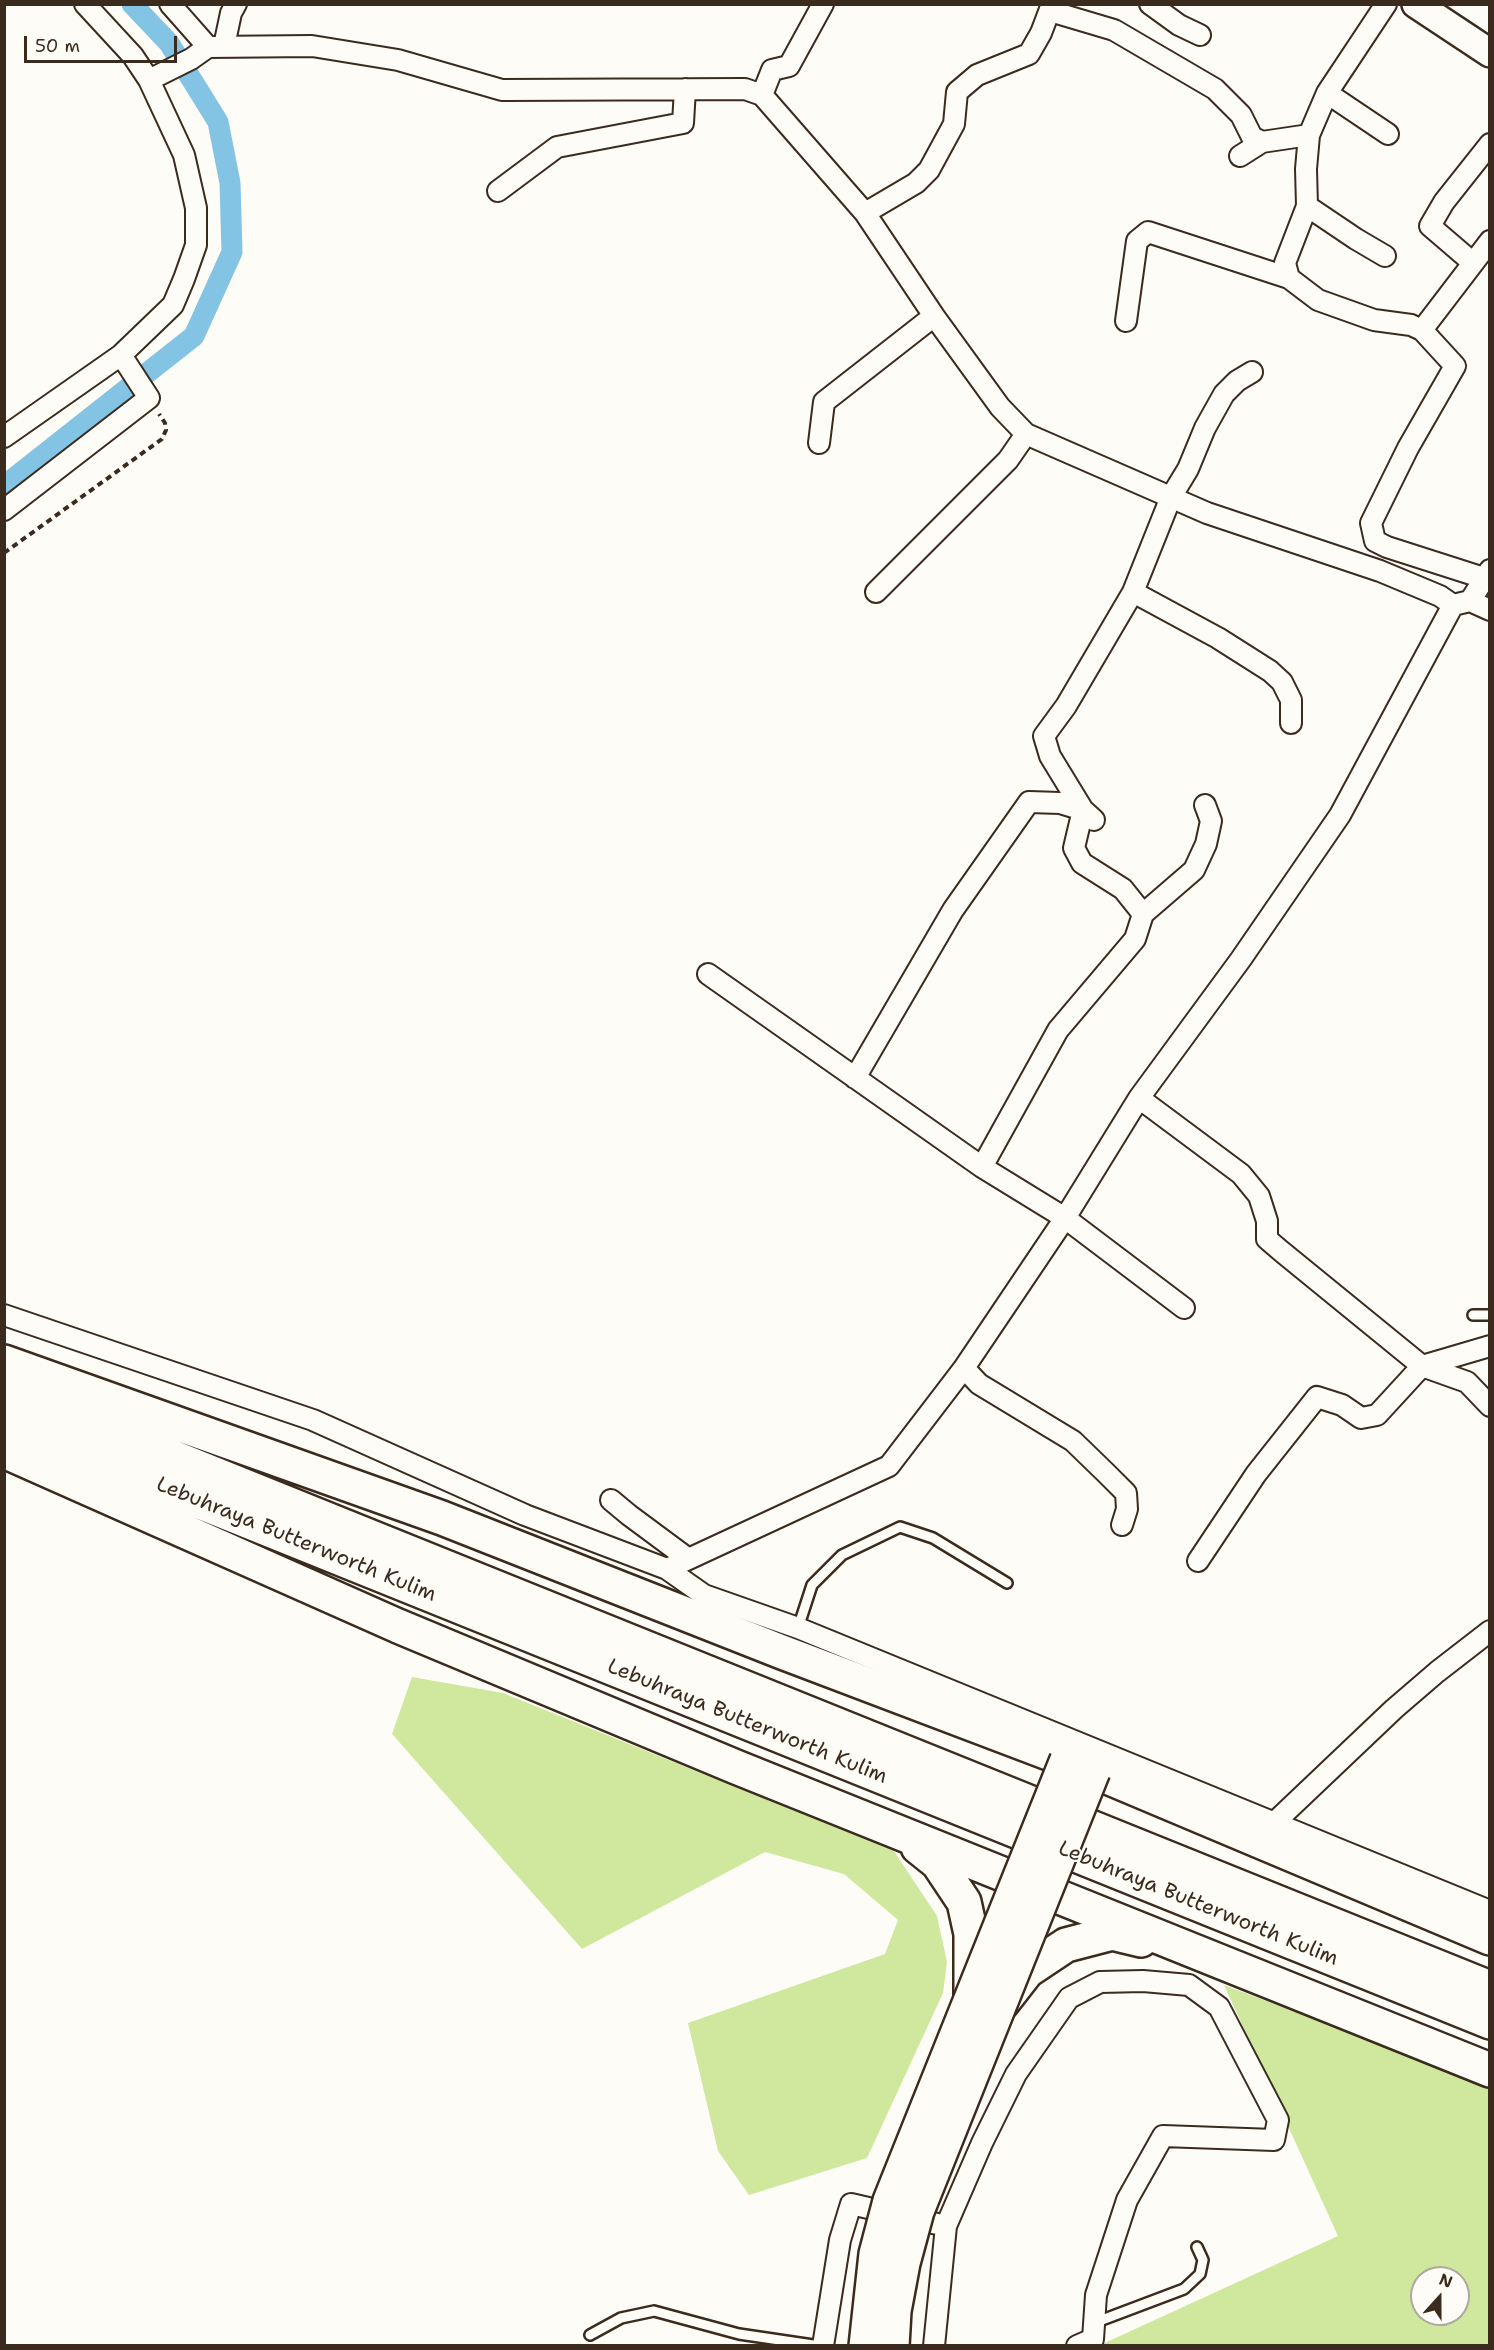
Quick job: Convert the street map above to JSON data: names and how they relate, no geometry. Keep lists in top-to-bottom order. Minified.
{"streets":{"highway":["Lebuhraya Butterworth Kulim"]},"scale_bar":"50 m","north":"top"}
